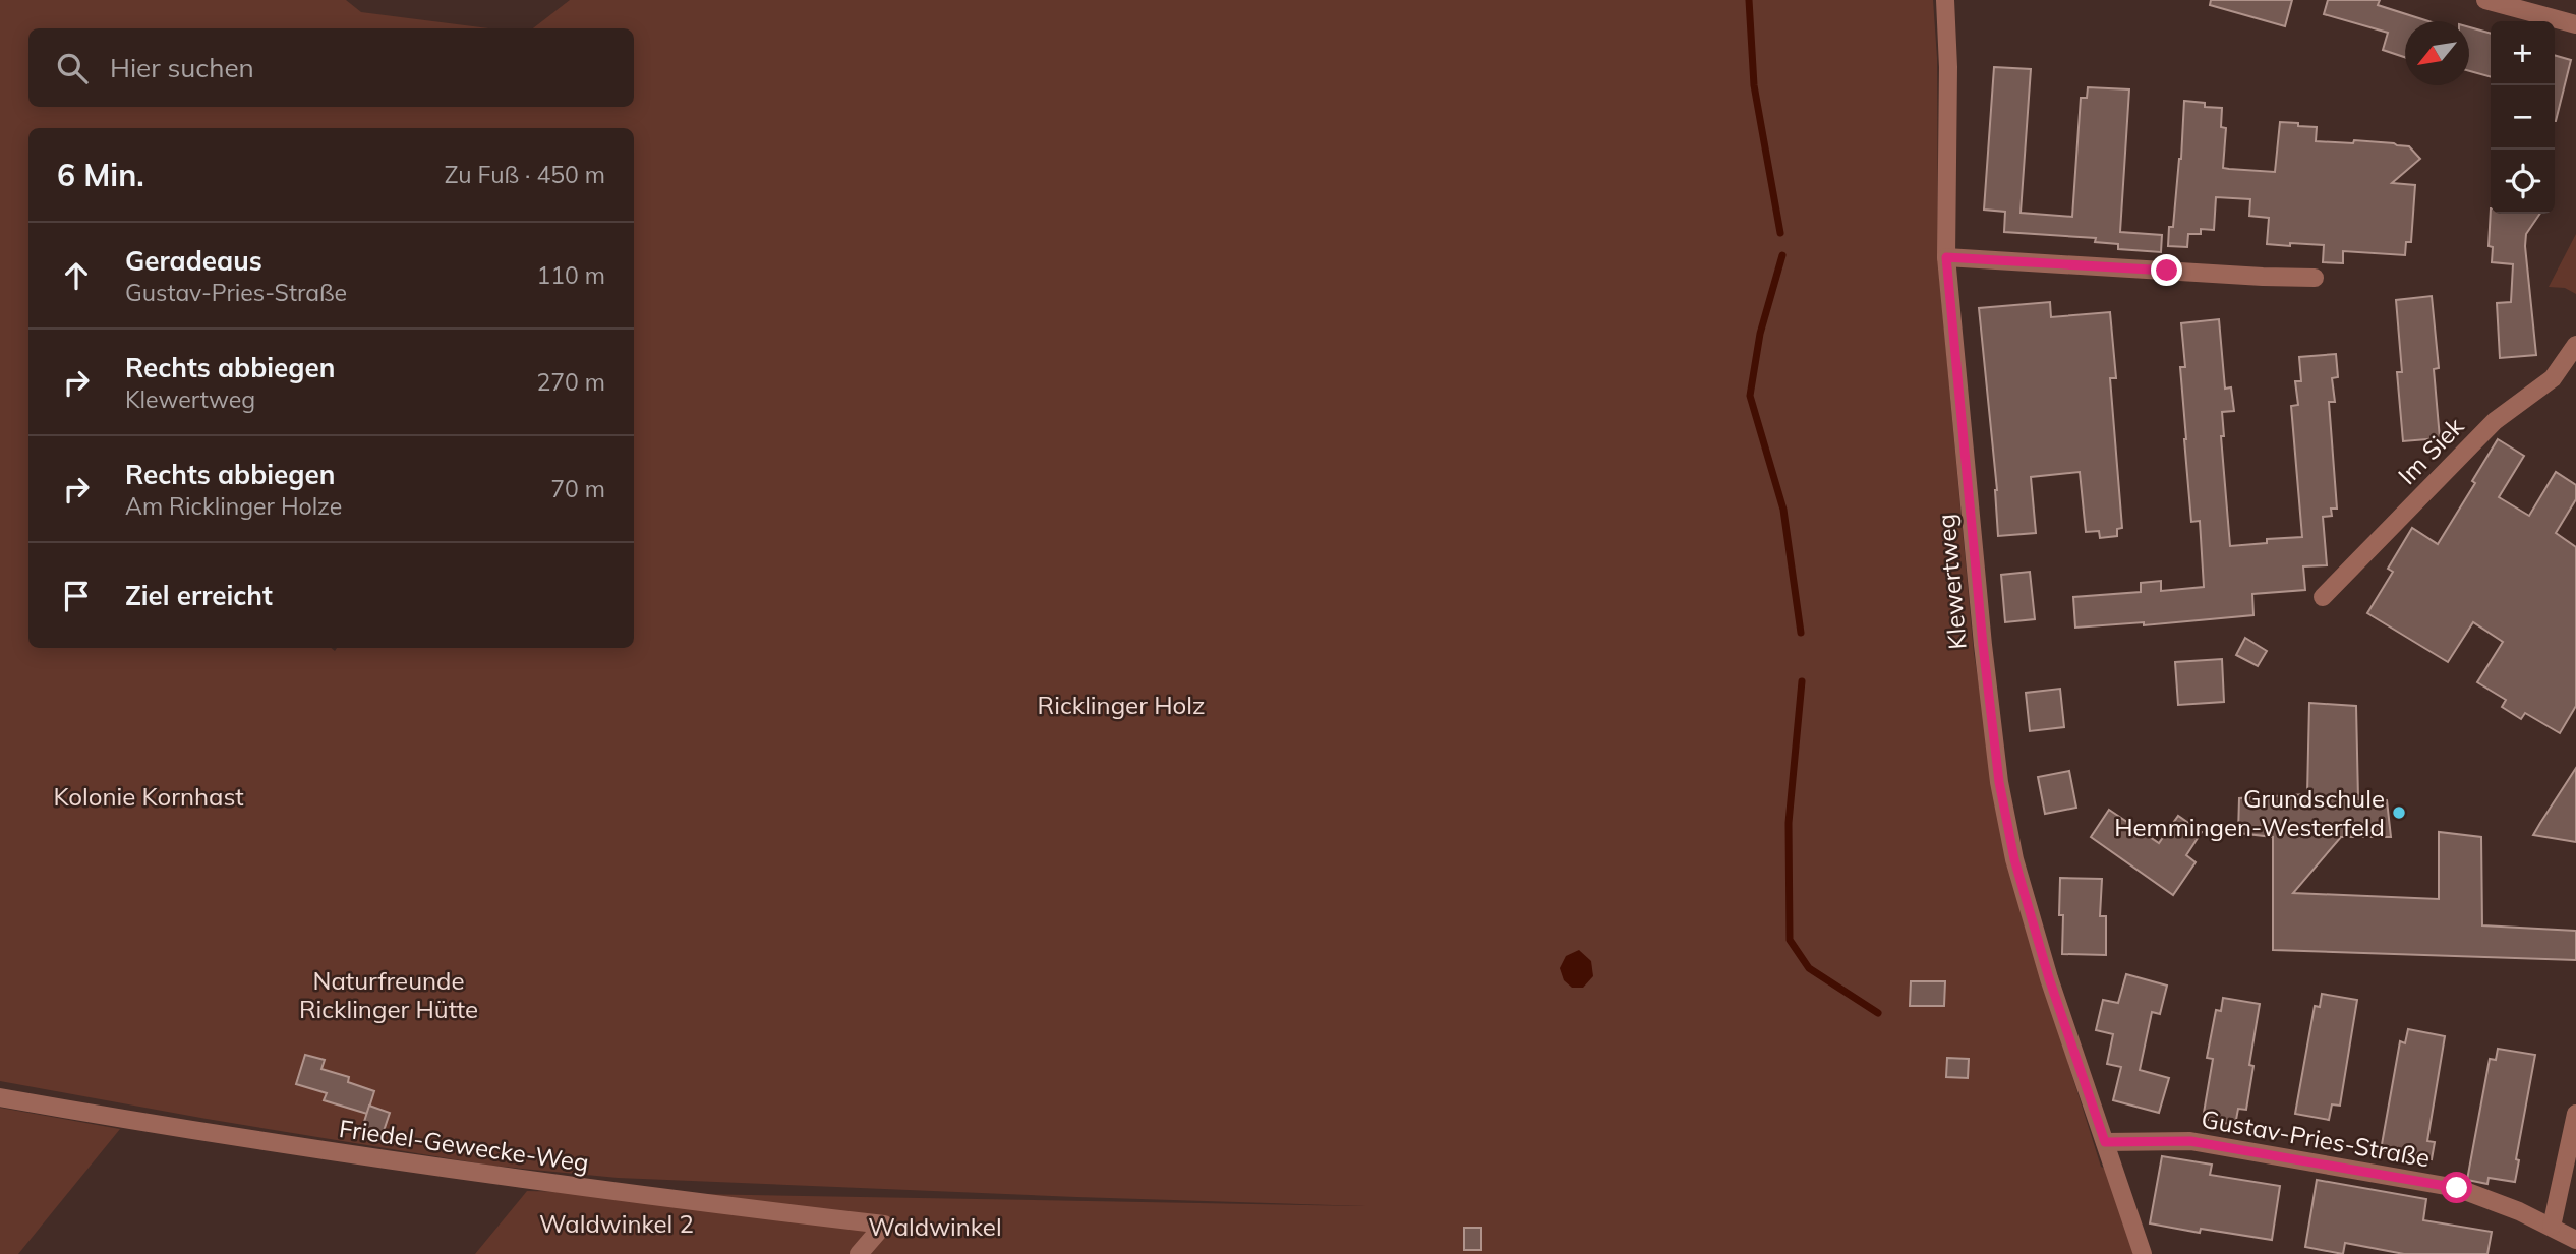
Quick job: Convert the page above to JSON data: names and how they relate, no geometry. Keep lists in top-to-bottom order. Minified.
{"streets":{"street":["Im Siek","Klewertweg","Gustav-Pries-Straße","Friedel-Gewecke-Weg"]},"crossings":[["Klewertweg","Gustav-Pries-Straße"]],"parks":["Ricklinger Holz","Kolonie Kornhast","Naturfreunde Ricklinger Hütte","Waldwinkel 2","Waldwinkel"],"places":["Grundschule Hemmingen-Westerfeld"],"north":"bottom left","page":{"map_buttons":["+","−"],"search":"Hier suchen","heading":["6 Min.","Zu Fuß · 450 m"],"list":[["Geradeaus","Gustav-Pries-Straße","110 m"],["Rechts abbiegen","Klewertweg","270 m"],["Rechts abbiegen","Am Ricklinger Holze","70 m"],"Ziel erreicht"]}}
